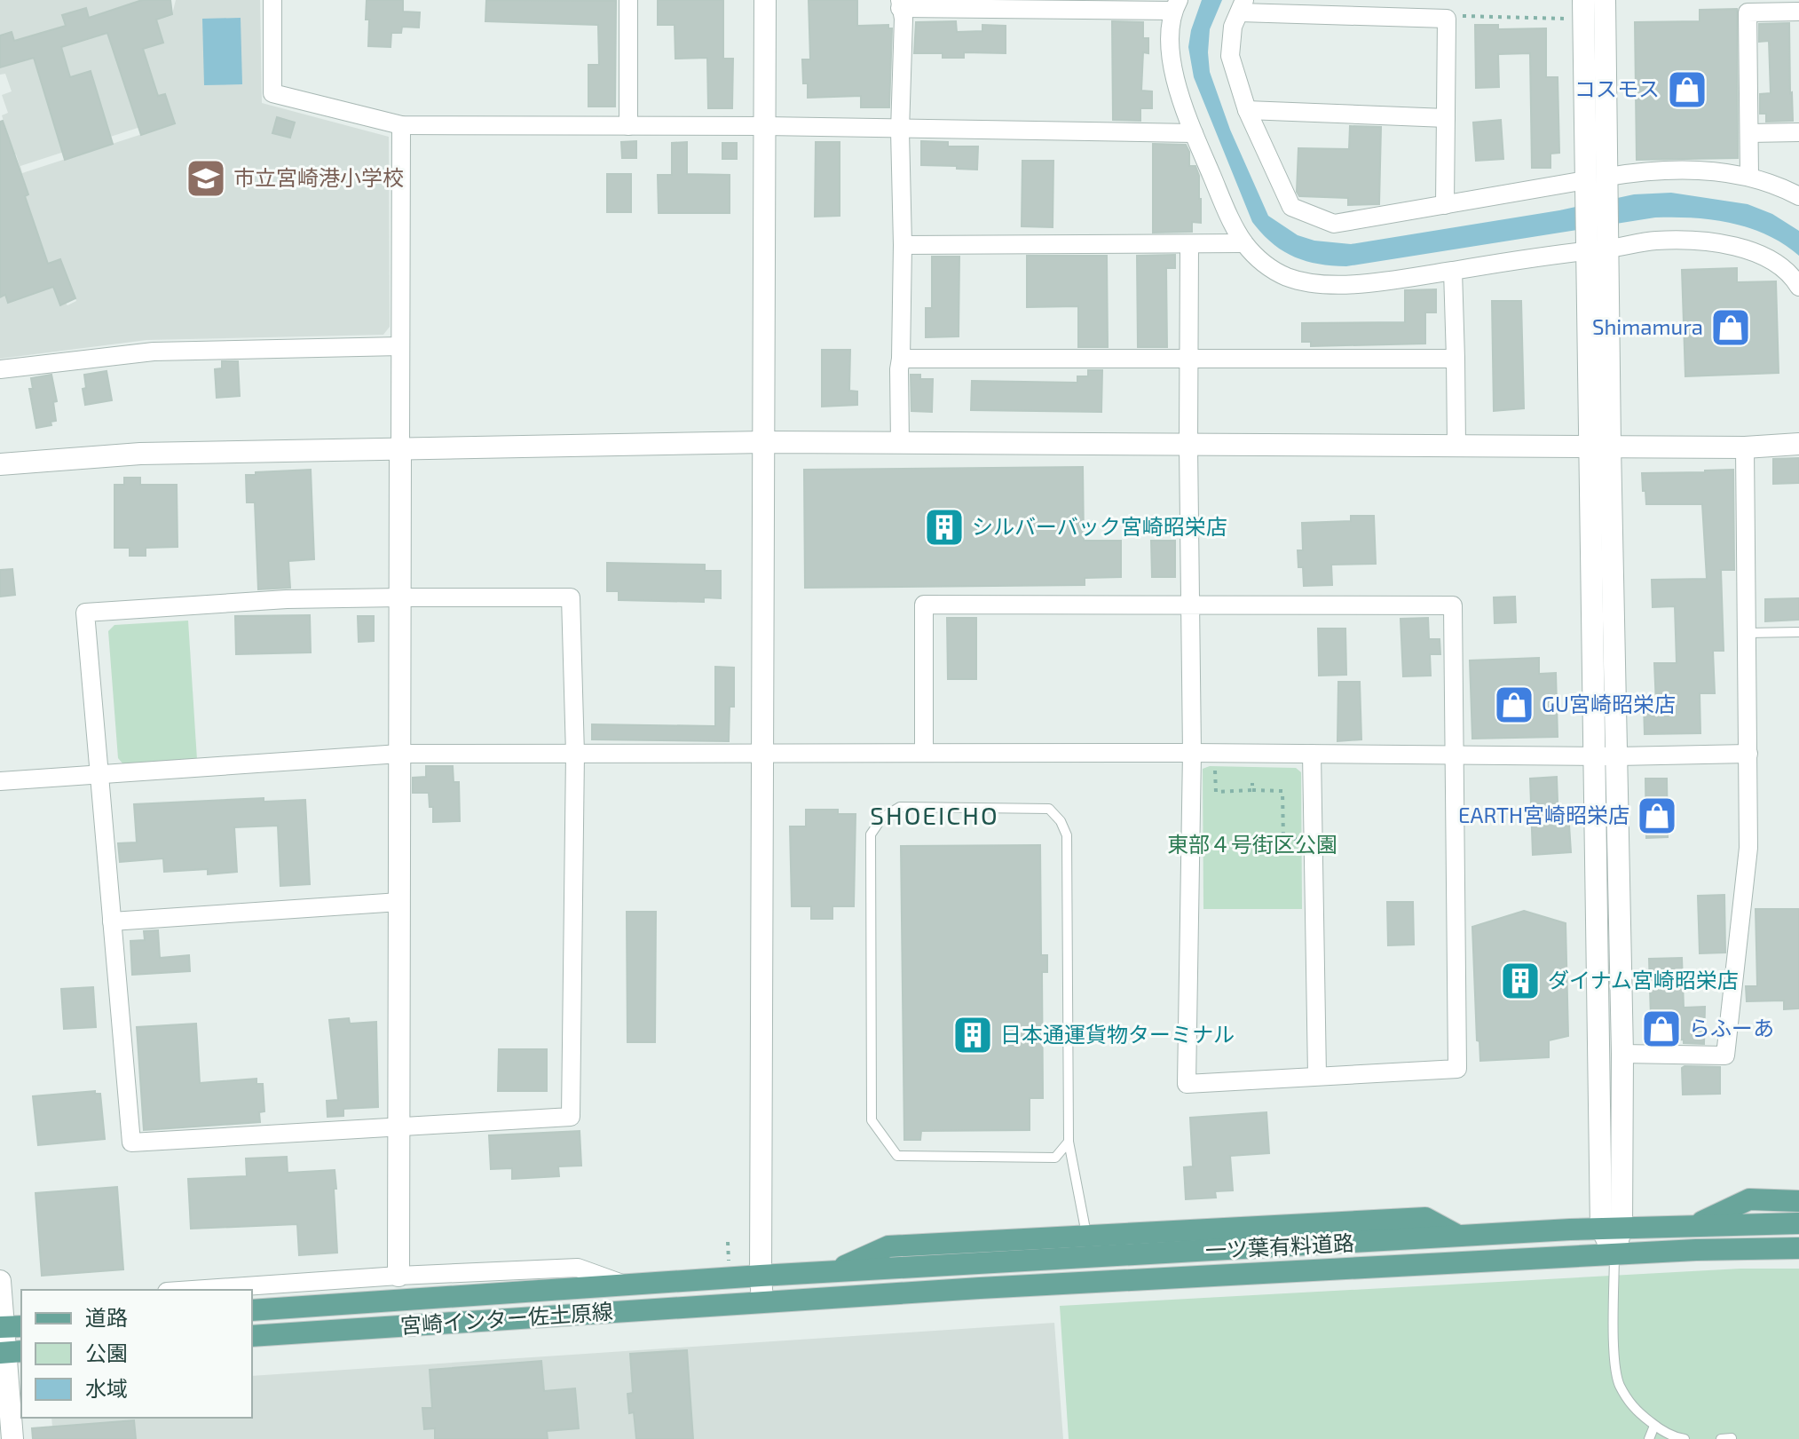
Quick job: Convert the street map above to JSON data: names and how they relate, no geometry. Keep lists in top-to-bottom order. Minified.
{"streets":{"main road":["一ツ葉有料道路","宮崎インター佐土原線"]},"crossings":[["一ツ葉有料道路","宮崎インター佐土原線"]],"districts":["SHOEICHO"],"parks":["東部４号街区公園"],"places":{"shop":["コスモス","Shimamura","GU宮崎昭栄店","EARTH宮崎昭栄店","らふーあ"],"school or university":["市立宮崎港小学校"],"building":["シルバーバック宮崎昭栄店","ダイナム宮崎昭栄店","日本通運貨物ターミナル"]},"legend":["道路","公園","水域"]}
